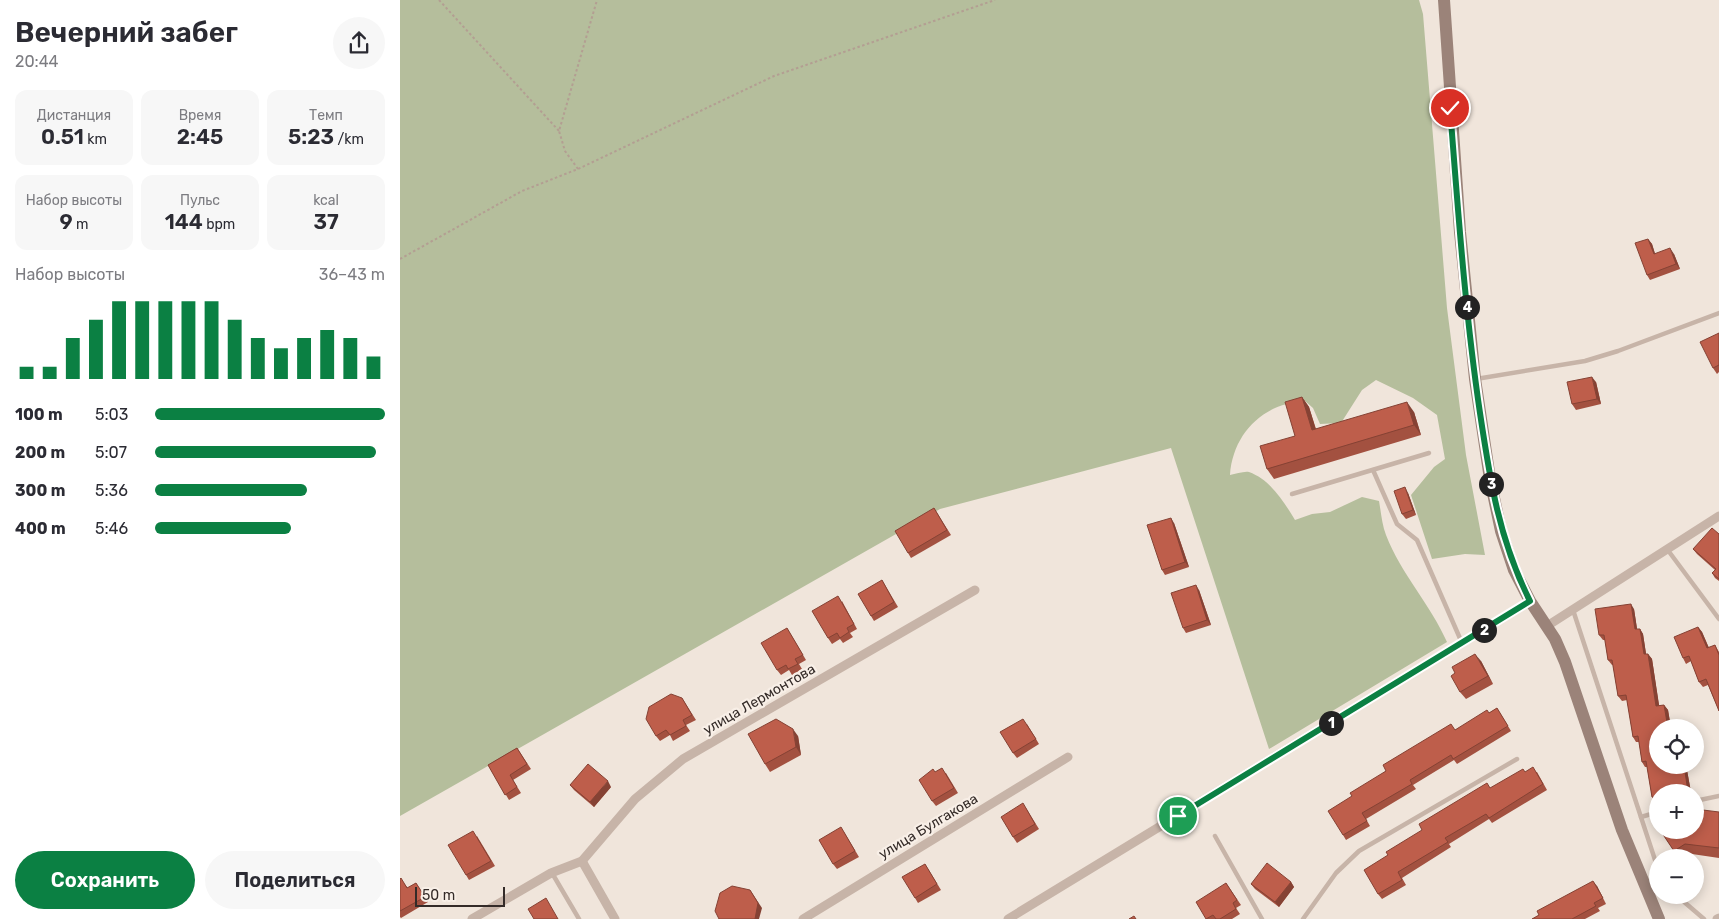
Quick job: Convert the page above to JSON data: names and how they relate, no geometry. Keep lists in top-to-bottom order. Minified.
{"streets":{"street":["улица Лермонтова","улица Булгакова"]},"scale_bar":"50 m","page":{"heading":["Вечерний забег","20:44"],"stats":[["Дистанция","0.51 km"],["Время","2:45"],["Темп","5:23 /km"],["Набор высоты","9 m"],["Пульс","144 bpm"],["kcal","37"]],"chart":["Набор высоты","36–43 m"],"pins":["4","3","2","1"],"list":[{"name":"100 m","note":"5:03"},{"name":"200 m","note":"5:07"},{"name":"300 m","note":"5:36"},{"name":"400 m","note":"5:46"}],"map_buttons":["+","−"],"buttons":["Сохранить","Поделиться"],"scale":"50 m"}}
